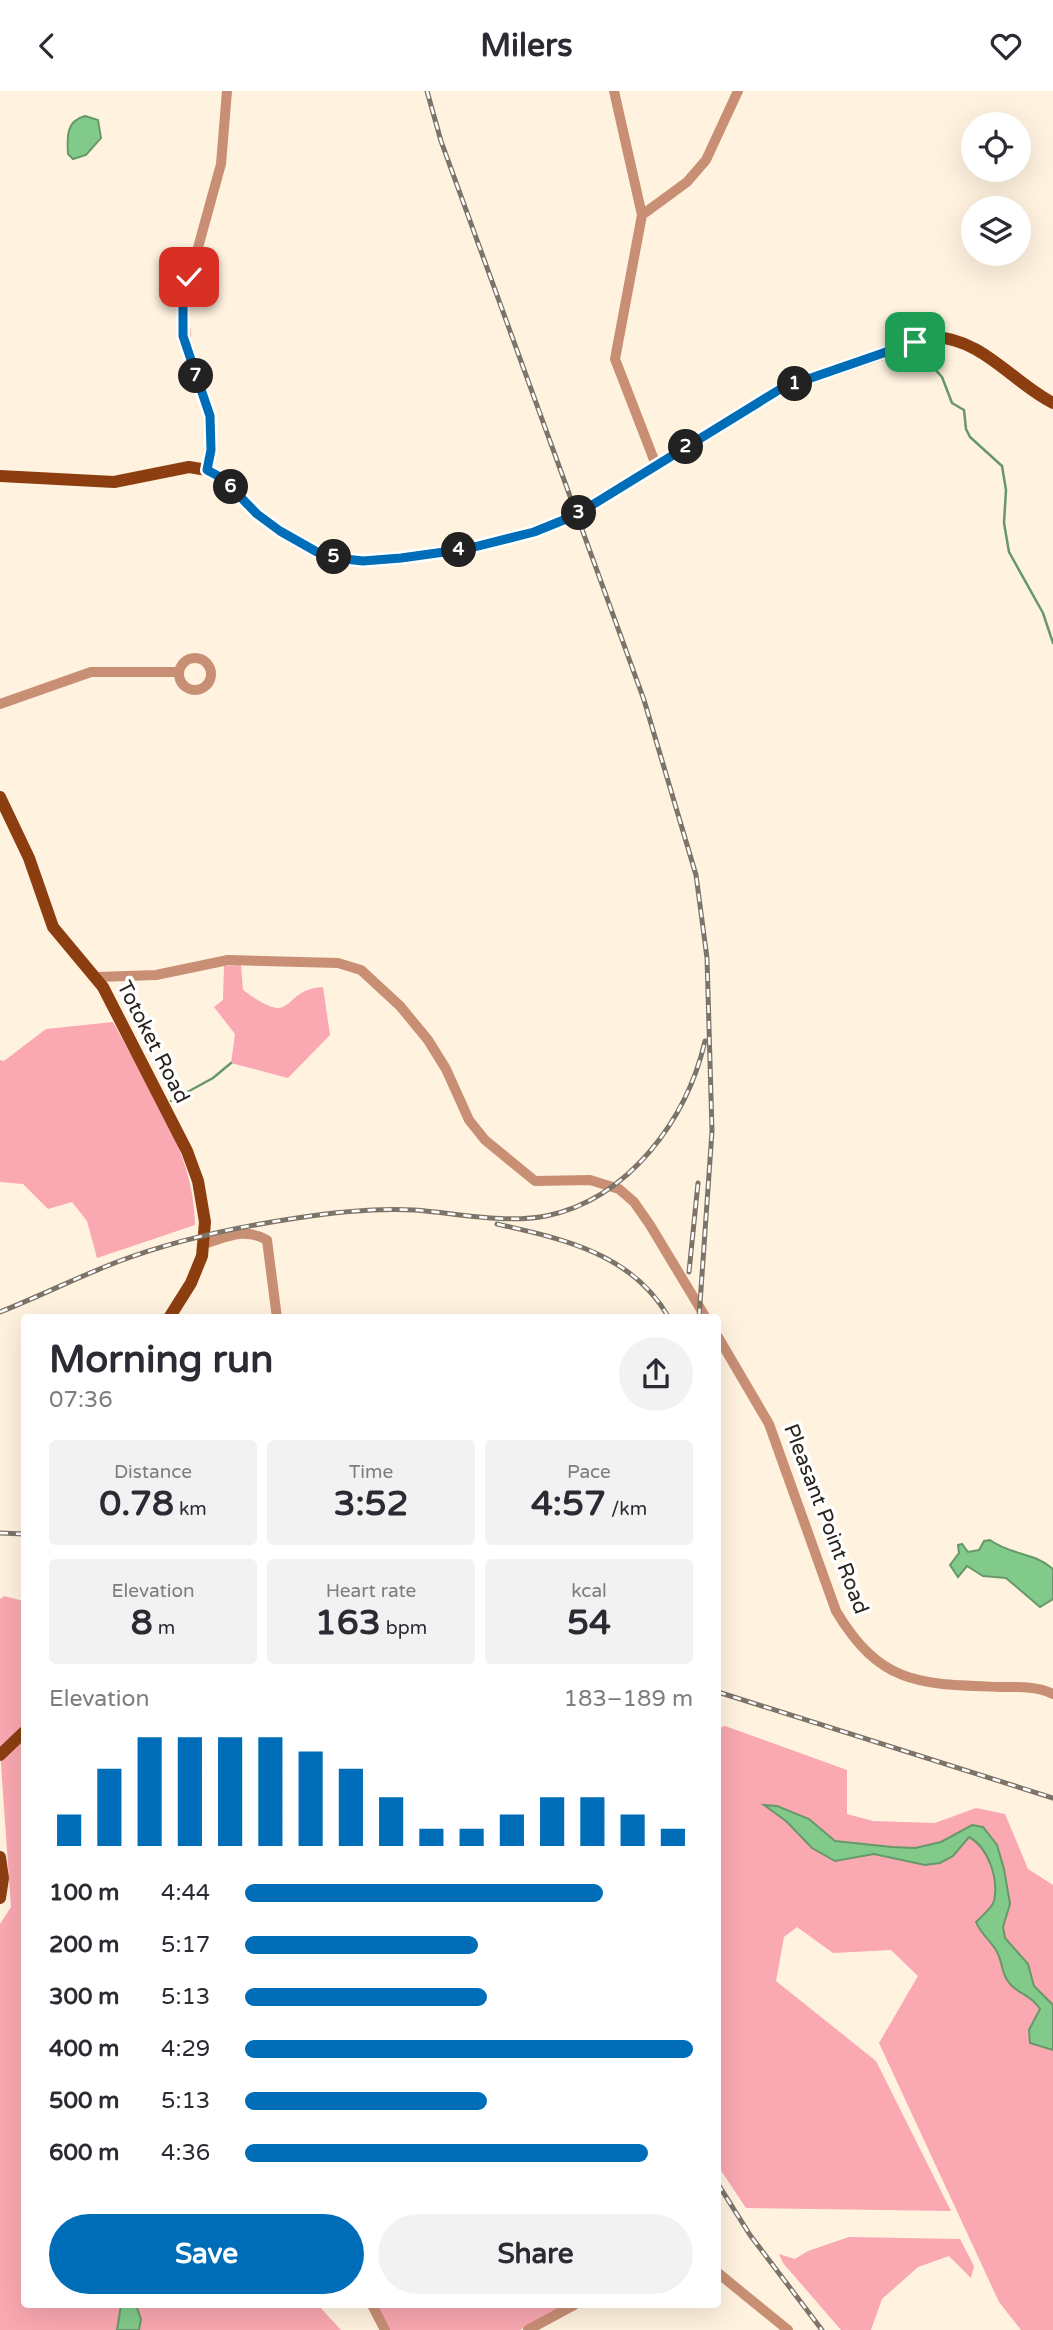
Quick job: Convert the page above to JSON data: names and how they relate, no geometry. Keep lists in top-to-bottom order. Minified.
{"streets":{"main road":["Totoket Road"],"street":["Pleasant Point Road"]},"page":{"header":"Milers","pins":["7","1","2","6","3","4","5"],"heading":["Morning run","07:36"],"stats":[["Distance","0.78 km"],["Time","3:52"],["Pace","4:57 /km"],["Elevation","8 m"],["Heart rate","163 bpm"],["kcal","54"]],"chart":["Elevation","183–189 m"],"list":[{"name":"100 m","note":"4:44"},{"name":"200 m","note":"5:17"},{"name":"300 m","note":"5:13"},{"name":"400 m","note":"4:29"},{"name":"500 m","note":"5:13"},{"name":"600 m","note":"4:36"}],"buttons":["Save","Share"]}}
